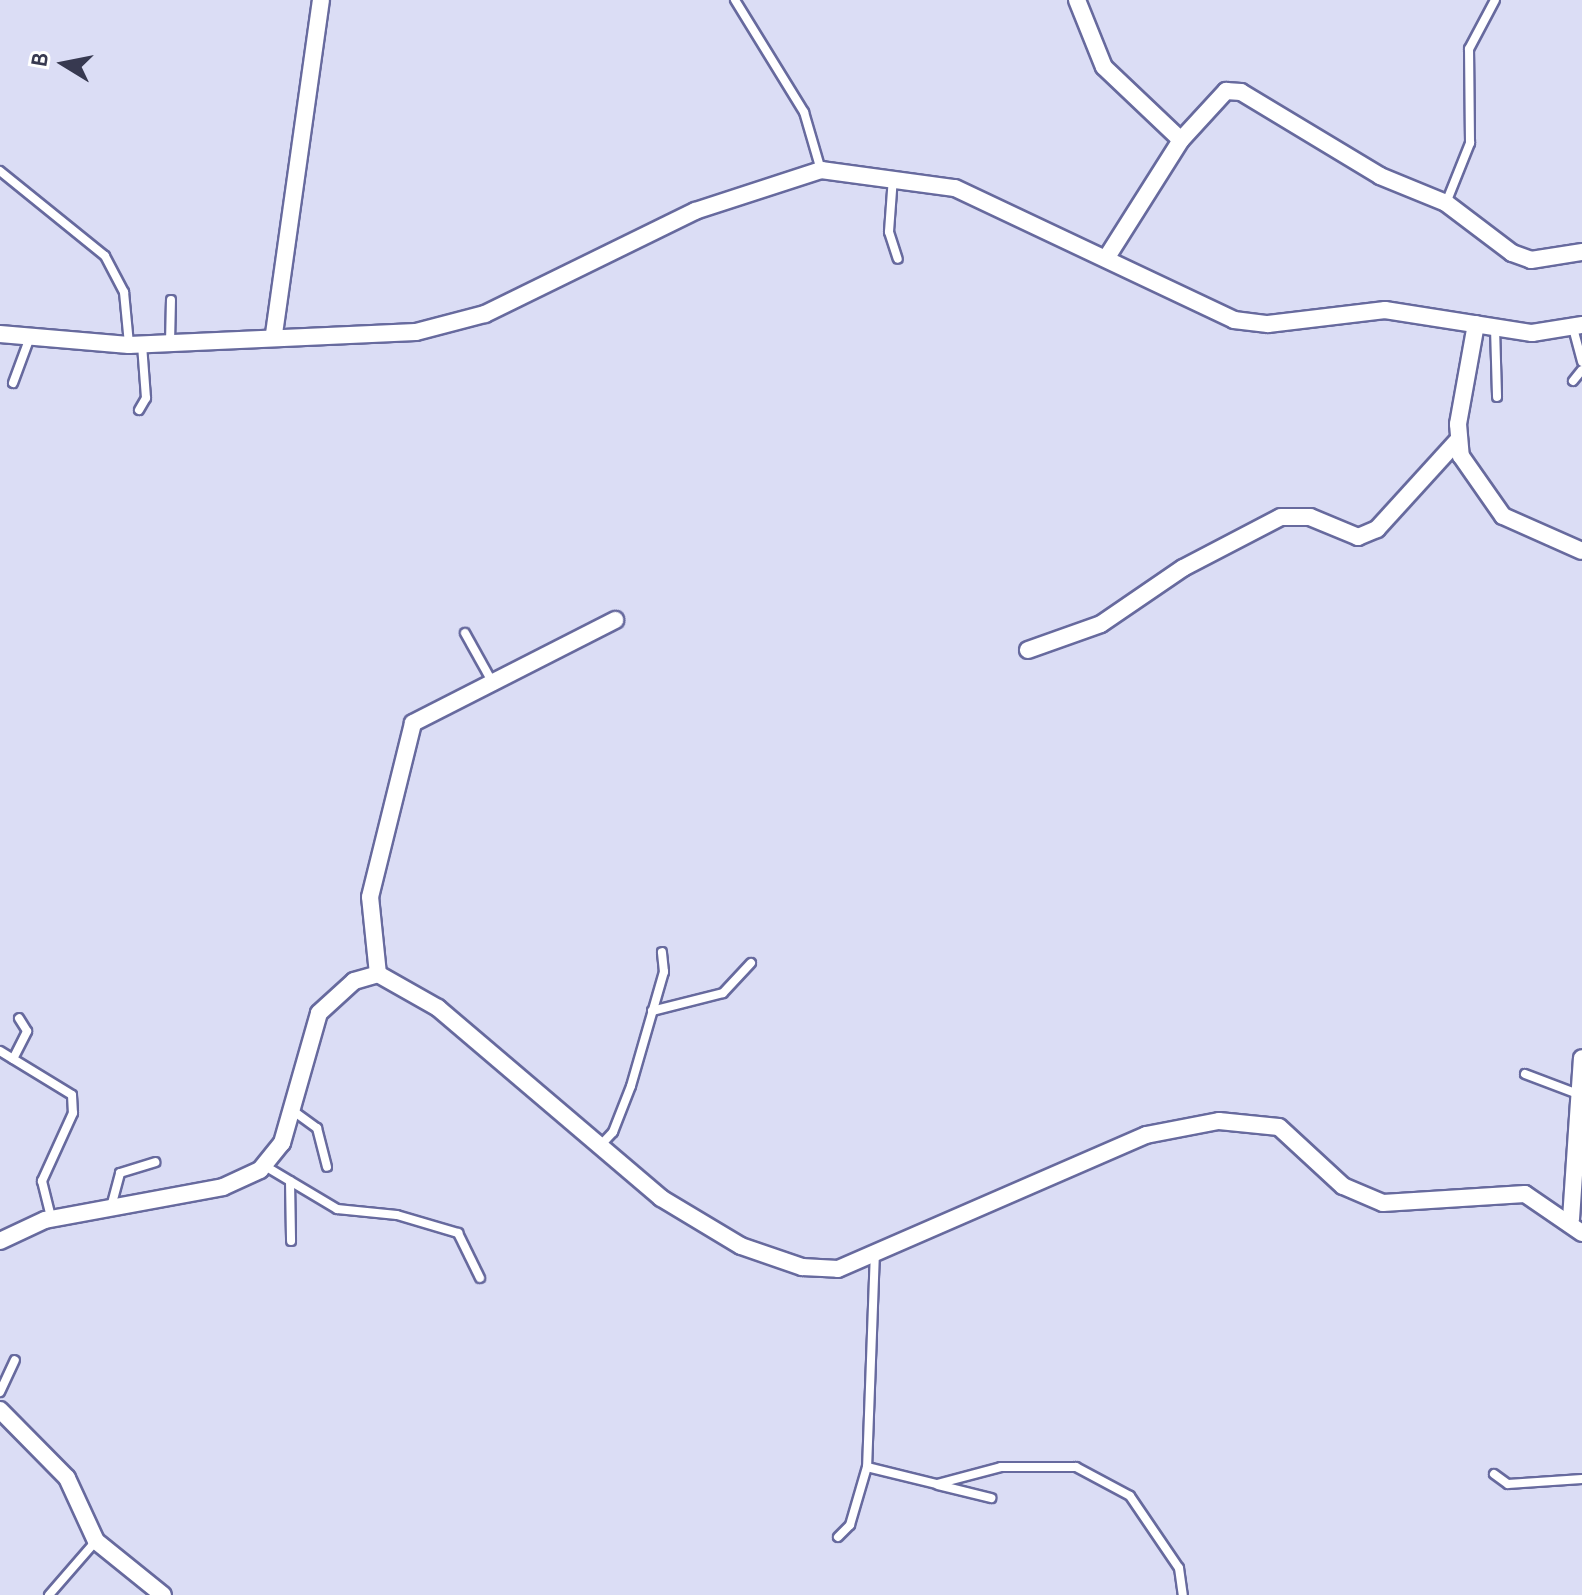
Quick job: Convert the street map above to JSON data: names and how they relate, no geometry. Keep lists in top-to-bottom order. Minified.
{"north":"left"}
